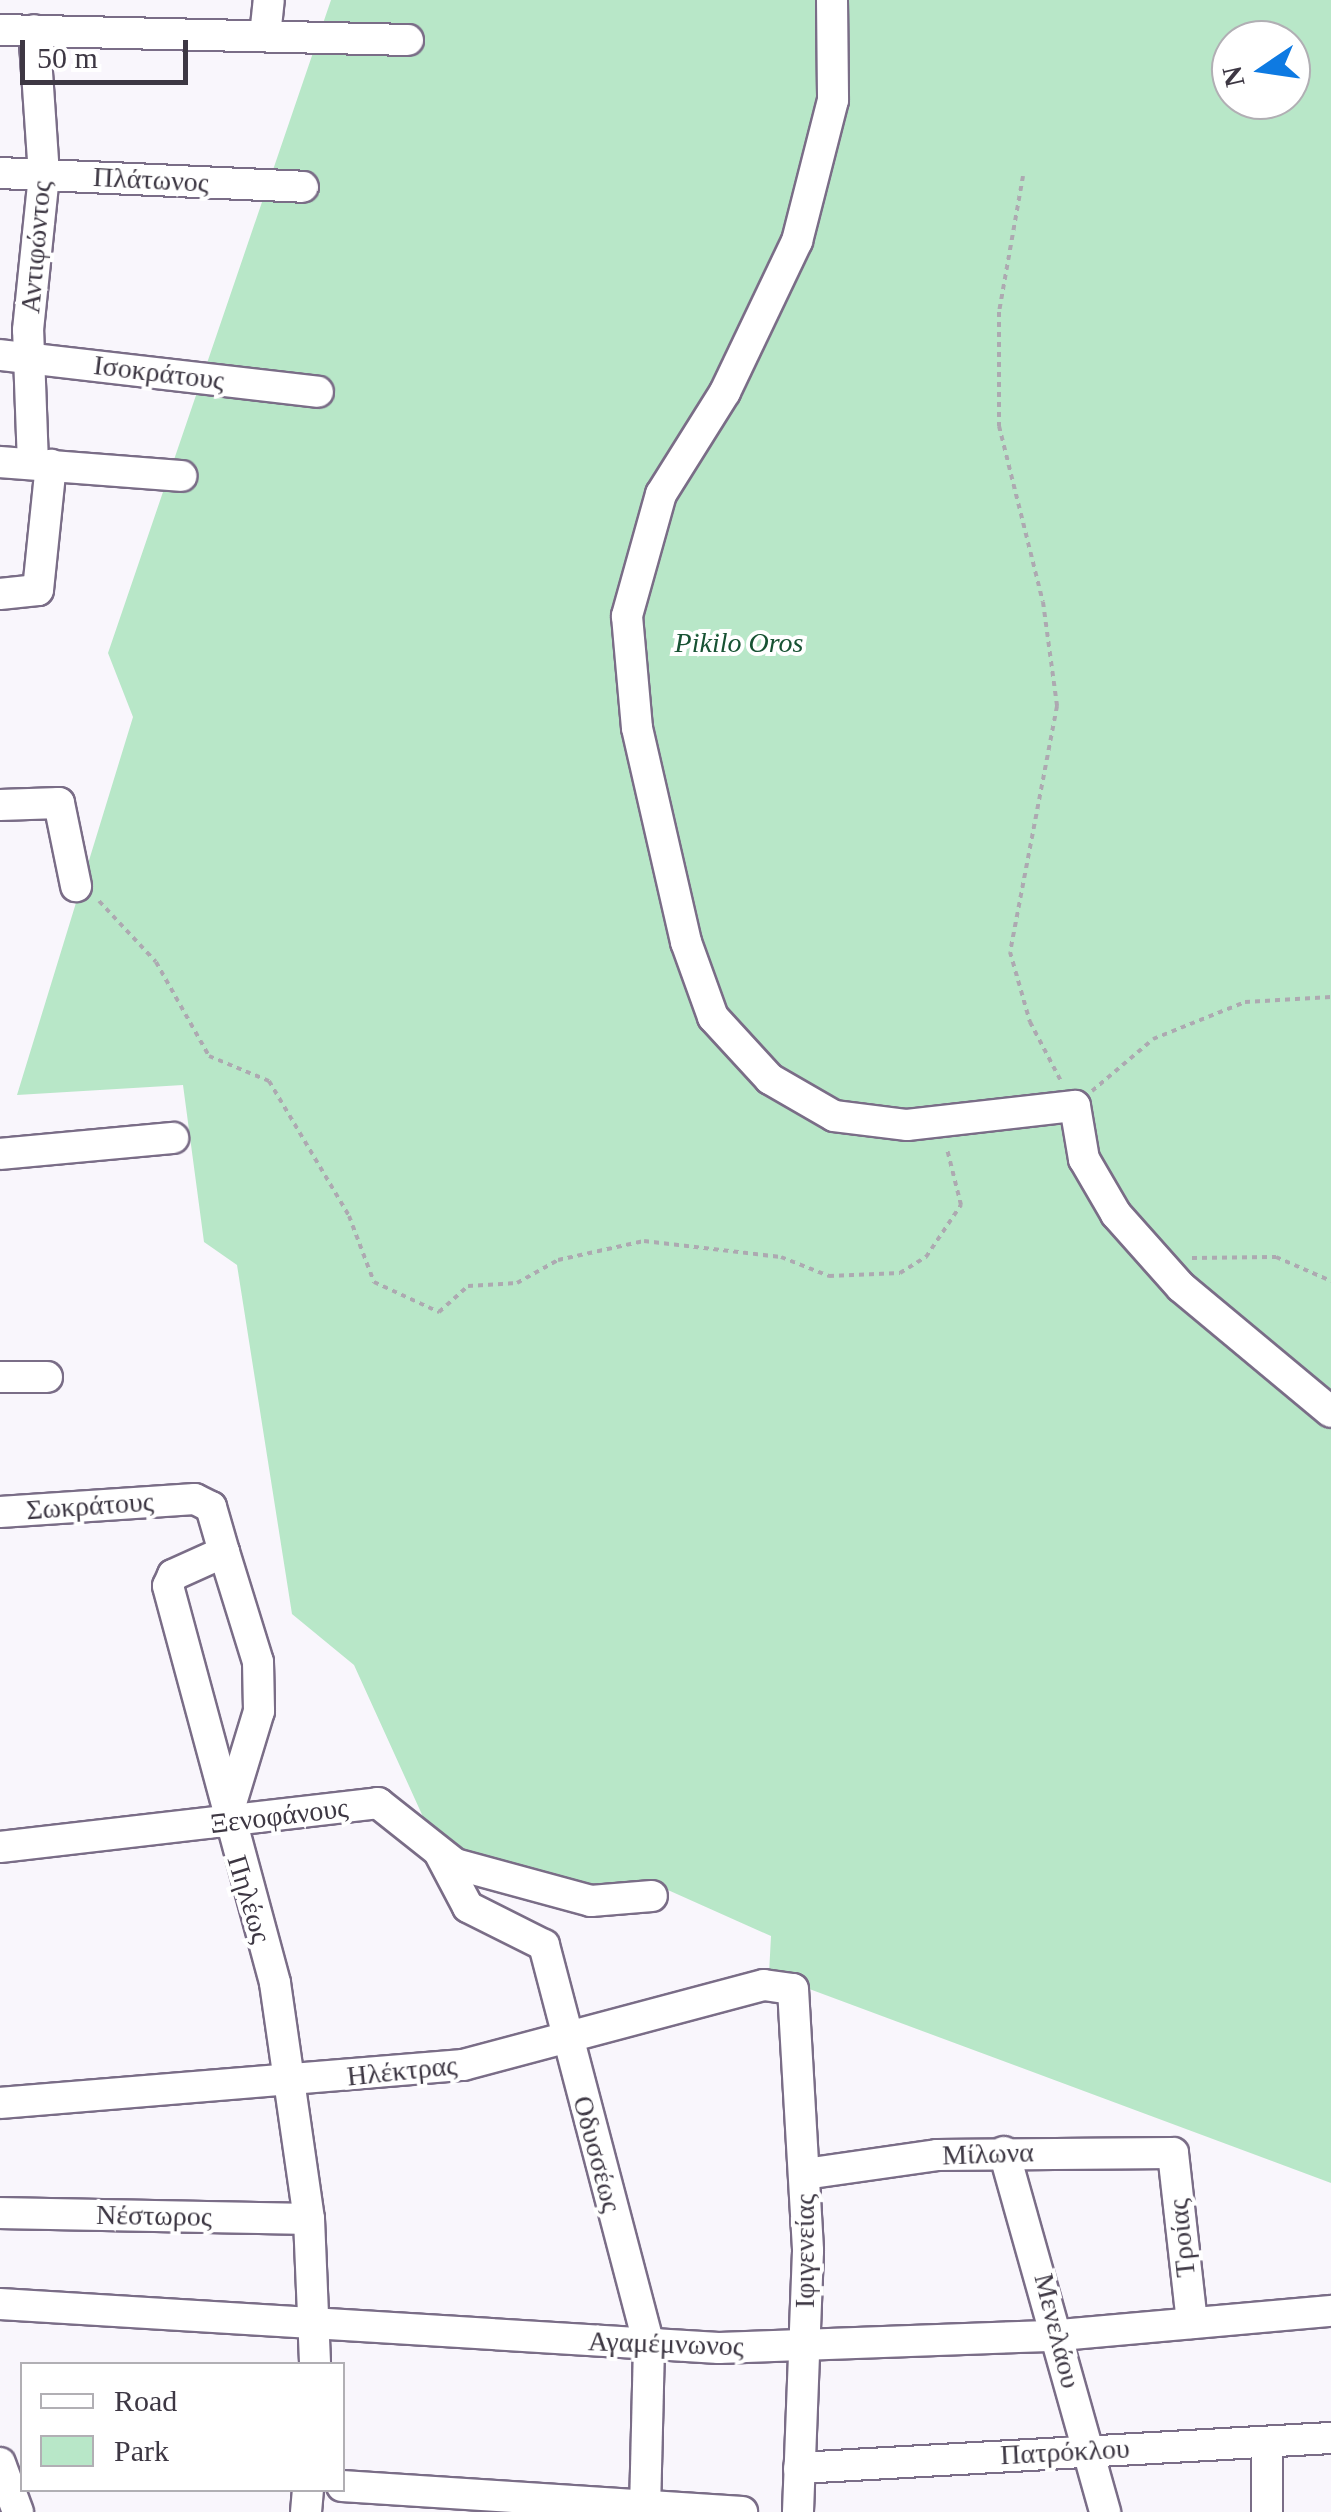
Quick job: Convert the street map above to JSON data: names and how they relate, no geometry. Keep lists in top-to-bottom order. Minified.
{"streets":{"street":["Πλάτωνος","Αντιφώντος","Ισοκράτους","Σωκράτους","Ξενοφάνους","Πηλέως","Ηλέκτρας","Οδυσσέως","Μίλωνα","Νέστωρος","Τροίας","Ιφιγενείας","Μενελάου","Αγαμέμνωνος","Πατρόκλου"]},"crossings":[["Πλάτωνος","Αντιφώντος"],["Αντιφώντος","Ισοκράτους"],["Σωκράτους","Πηλέως"],["Ξενοφάνους","Πηλέως"],["Ξενοφάνους","Οδυσσέως"],["Πηλέως","Ηλέκτρας"],["Πηλέως","Νέστωρος"],["Πηλέως","Αγαμέμνωνος"],["Ηλέκτρας","Οδυσσέως"],["Ηλέκτρας","Ιφιγενείας"],["Οδυσσέως","Αγαμέμνωνος"],["Μίλωνα","Τροίας"],["Μίλωνα","Ιφιγενείας"],["Μίλωνα","Μενελάου"],["Τροίας","Αγαμέμνωνος"],["Ιφιγενείας","Αγαμέμνωνος"],["Ιφιγενείας","Πατρόκλου"],["Μενελάου","Αγαμέμνωνος"],["Μενελάου","Πατρόκλου"]],"parks":["Pikilo Oros"],"legend":["Road","Park"],"scale_bar":"50 m","north":"left"}
